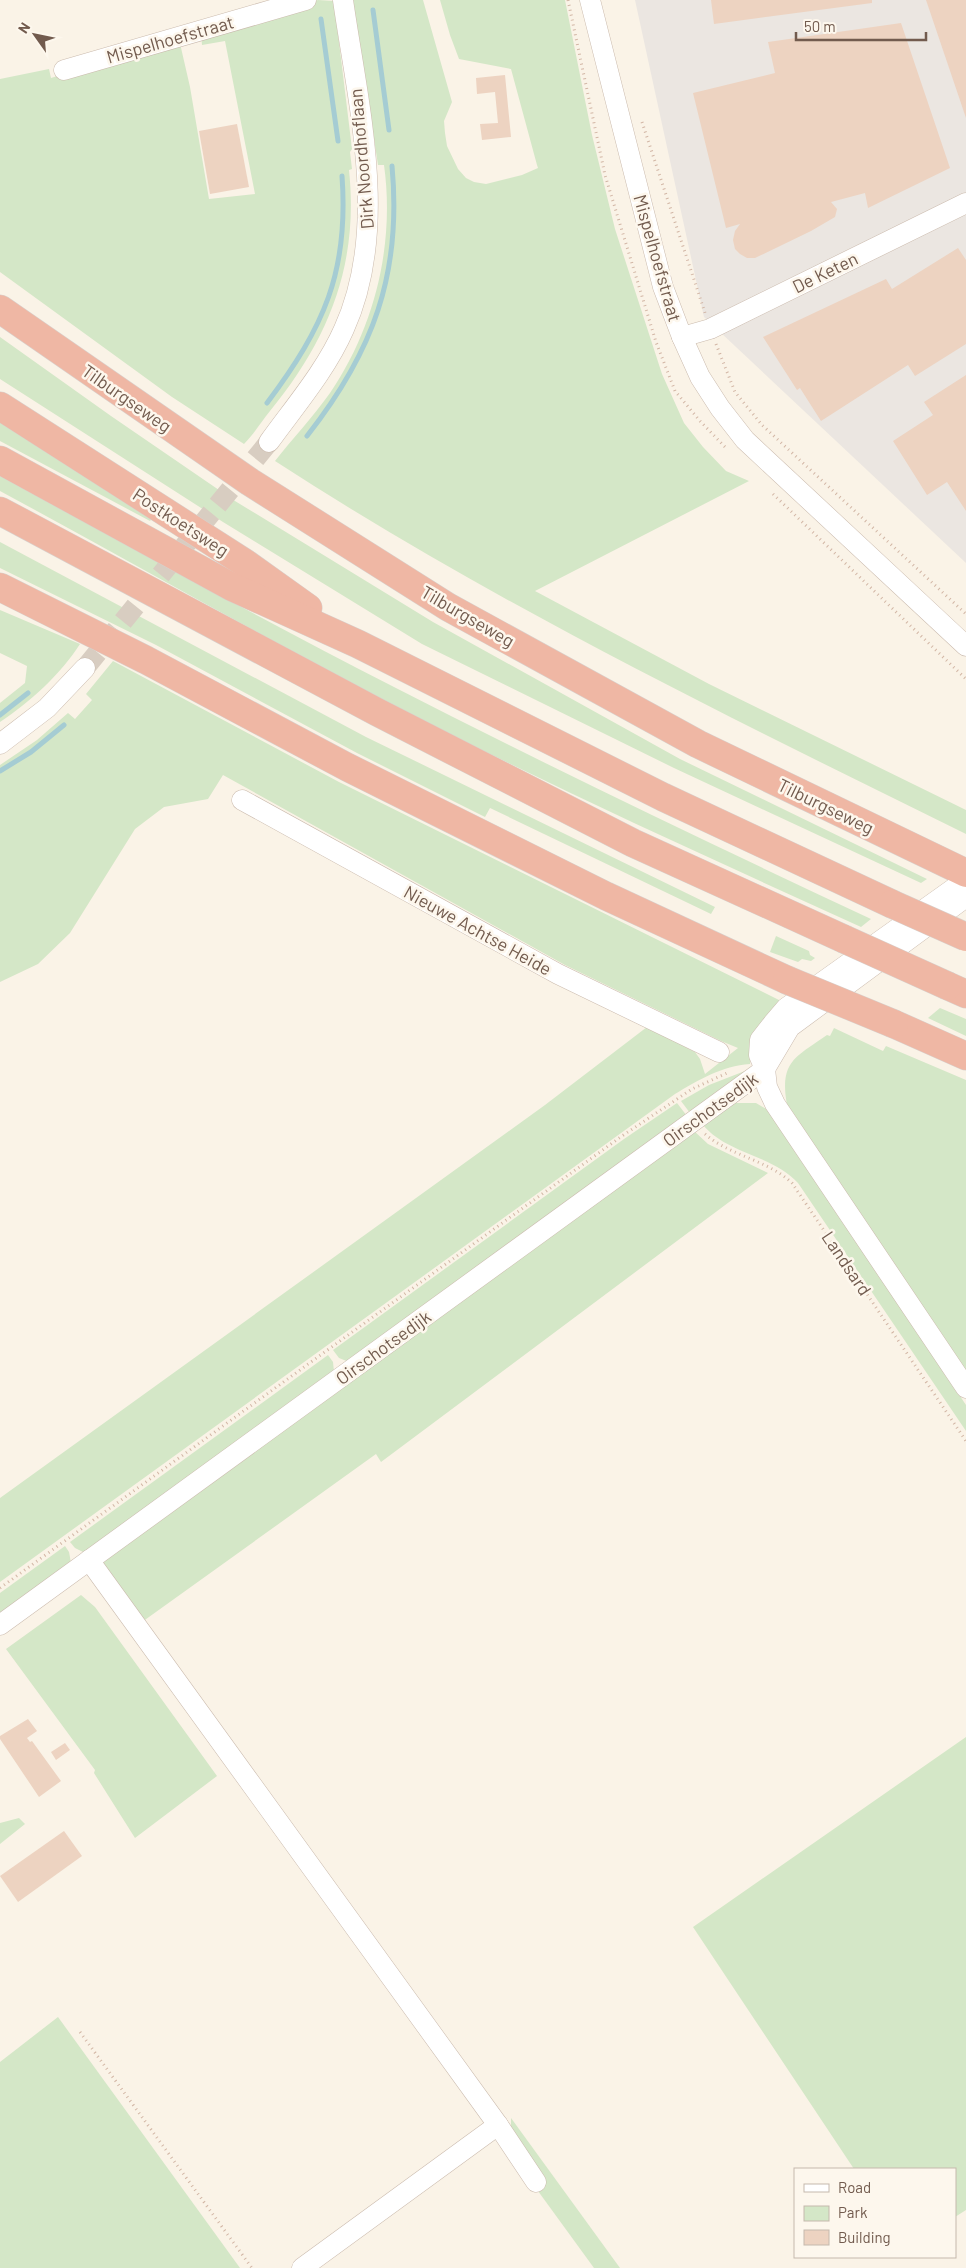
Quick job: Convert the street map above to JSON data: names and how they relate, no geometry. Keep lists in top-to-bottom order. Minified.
{"streets":{"highway":["Tilburgseweg","Postkoetsweg"],"street":["Mispelhoefstraat","Dirk Noordhoflaan","De Keten","Nieuwe Achtse Heide","Oirschotsedijk","Landsard"]},"crossings":[["Mispelhoefstraat","De Keten"],["Tilburgseweg","Oirschotsedijk"],["Oirschotsedijk","Landsard"]],"legend":["Road","Park","Building"],"scale_bar":"50 m","north":"top left"}
